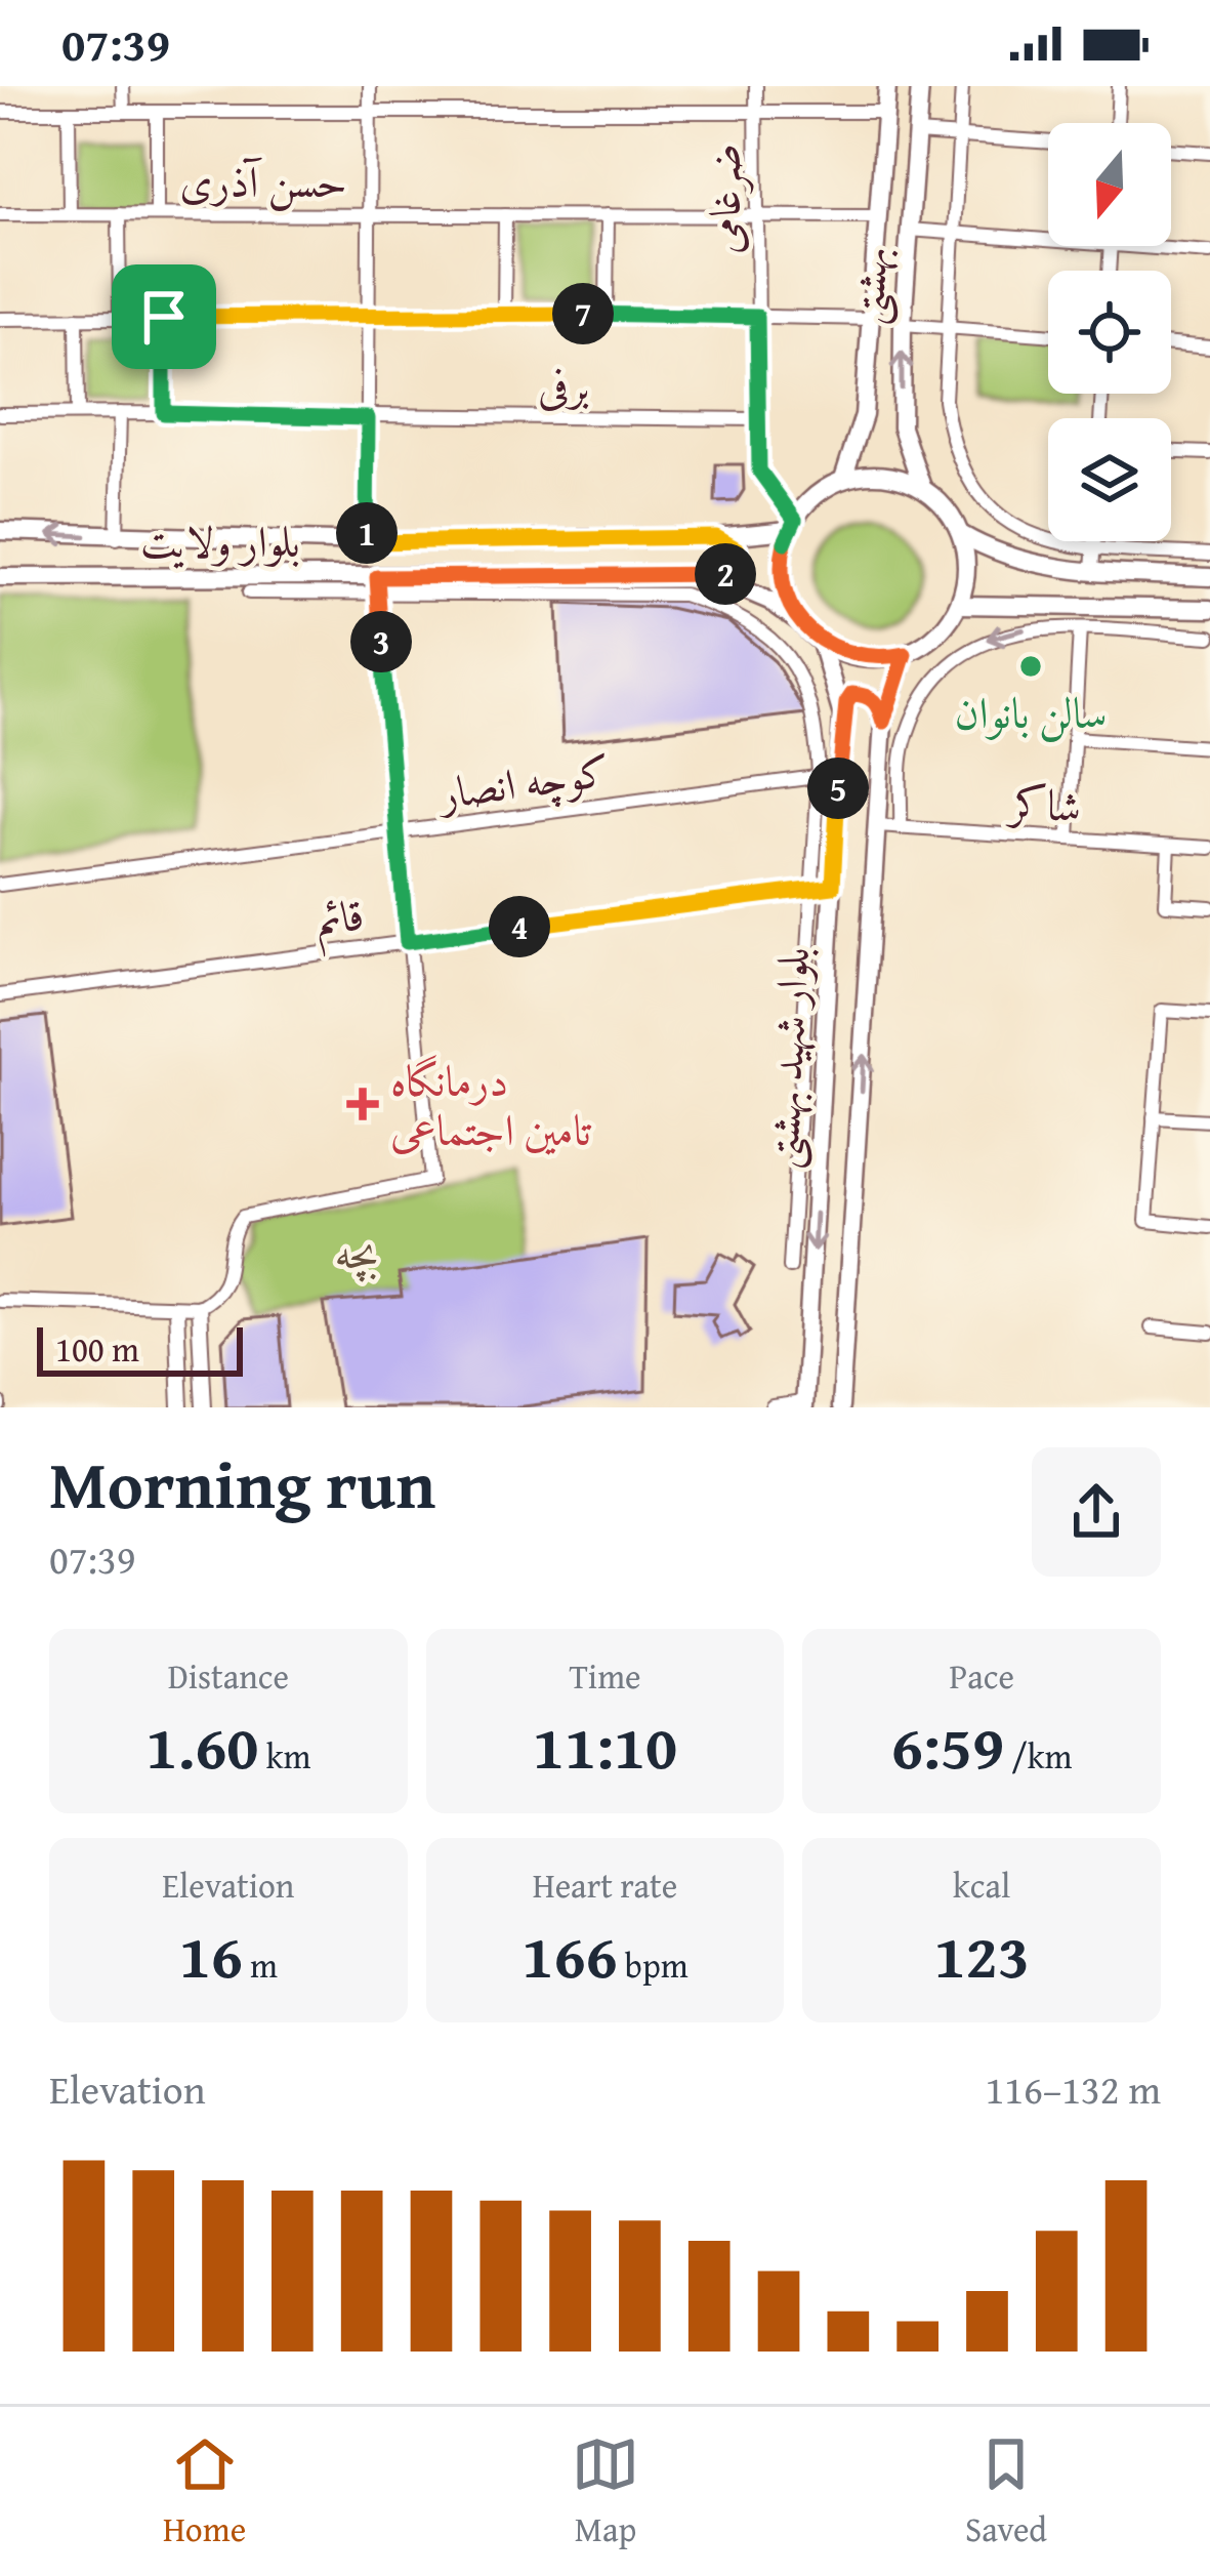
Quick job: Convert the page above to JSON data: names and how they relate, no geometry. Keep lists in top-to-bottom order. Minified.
{"streets":{"main road":["بهشتی","بلوار ولایت","بلوار شهید بهشتی"],"street":["حسن آذری","ضرغامی","برفی","کوچه انصار","شاکر","قائم"]},"crossings":[["حسن آذری","ضرغامی"],["حسن آذری","بهشتی"],["ضرغامی","بهشتی"],["ضرغامی","برفی"],["ضرغامی","بلوار ولایت"],["ضرغامی","بلوار شهید بهشتی"],["بهشتی","بلوار ولایت"],["بهشتی","بلوار شهید بهشتی"],["بلوار ولایت","بلوار شهید بهشتی"],["کوچه انصار","بلوار شهید بهشتی"],["شاکر","بلوار شهید بهشتی"],["قائم","بلوار شهید بهشتی"]],"parks":["بچه"],"places":{"other":["سالن بانوان"],"health":["درمانگاه تامین اجتماعی"]},"scale_bar":"100 m","north":"bottom","page":{"status":"07:39","pins":["7","1","2","3","5","4"],"scale":"100 m","heading":["Morning run","07:39"],"stats":[["Distance","1.60 km"],["Time","11:10"],["Pace","6:59 /km"],["Elevation","16 m"],["Heart rate","166 bpm"],["kcal","123"]],"chart":["Elevation","116–132 m"],"tabs":["Home","Map","Saved"]}}
